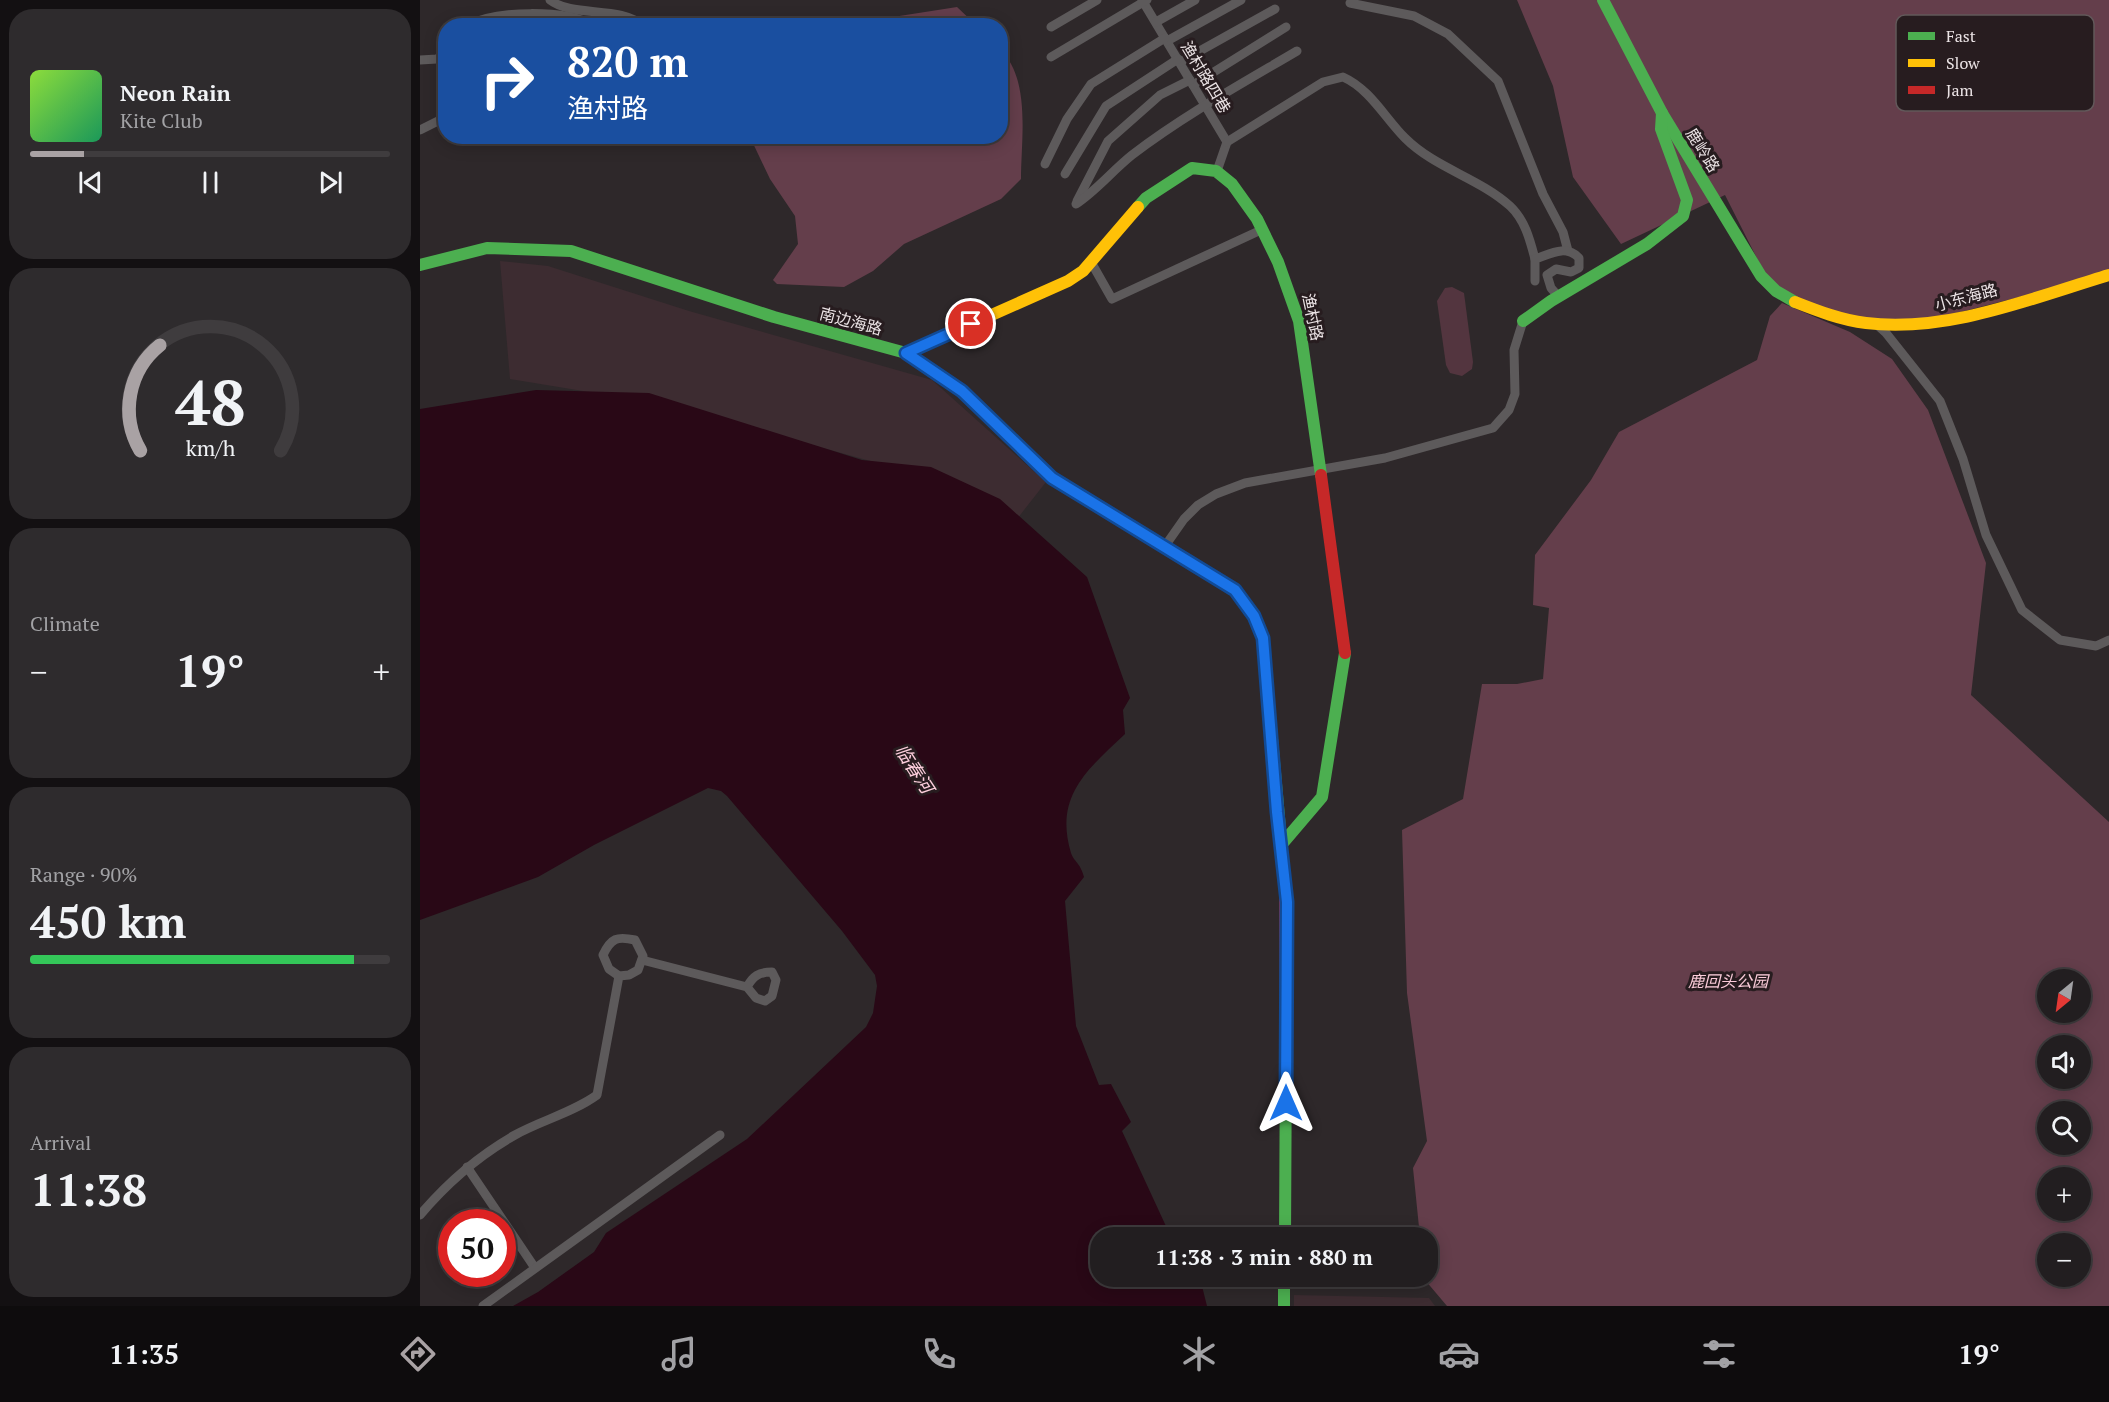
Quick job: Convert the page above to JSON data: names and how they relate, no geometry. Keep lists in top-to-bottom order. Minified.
{"streets":{"main road":["鹿岭路","小东海路","渔村路","南边海路"],"street":["渔村路四巷"]},"crossings":[["鹿岭路","小东海路"],["渔村路","南边海路"]],"water":["临春河"],"parks":["鹿回头公园"],"legend":["Fast","Slow","Jam"],"north":"bottom left","page":{"turn":["820 m","渔村路"],"song":["Neon Rain","Kite Club"],"tile":["Climate",["Range · 90%","450 km"],["Arrival","11:38"]],"heat":["−","19°","+"],"map_buttons":["+","−"],"limit":"50","trip":"11:38 · 3 min · 880 m","tabs":["11:35","19°"],"gauge":["48","km/h"]}}
